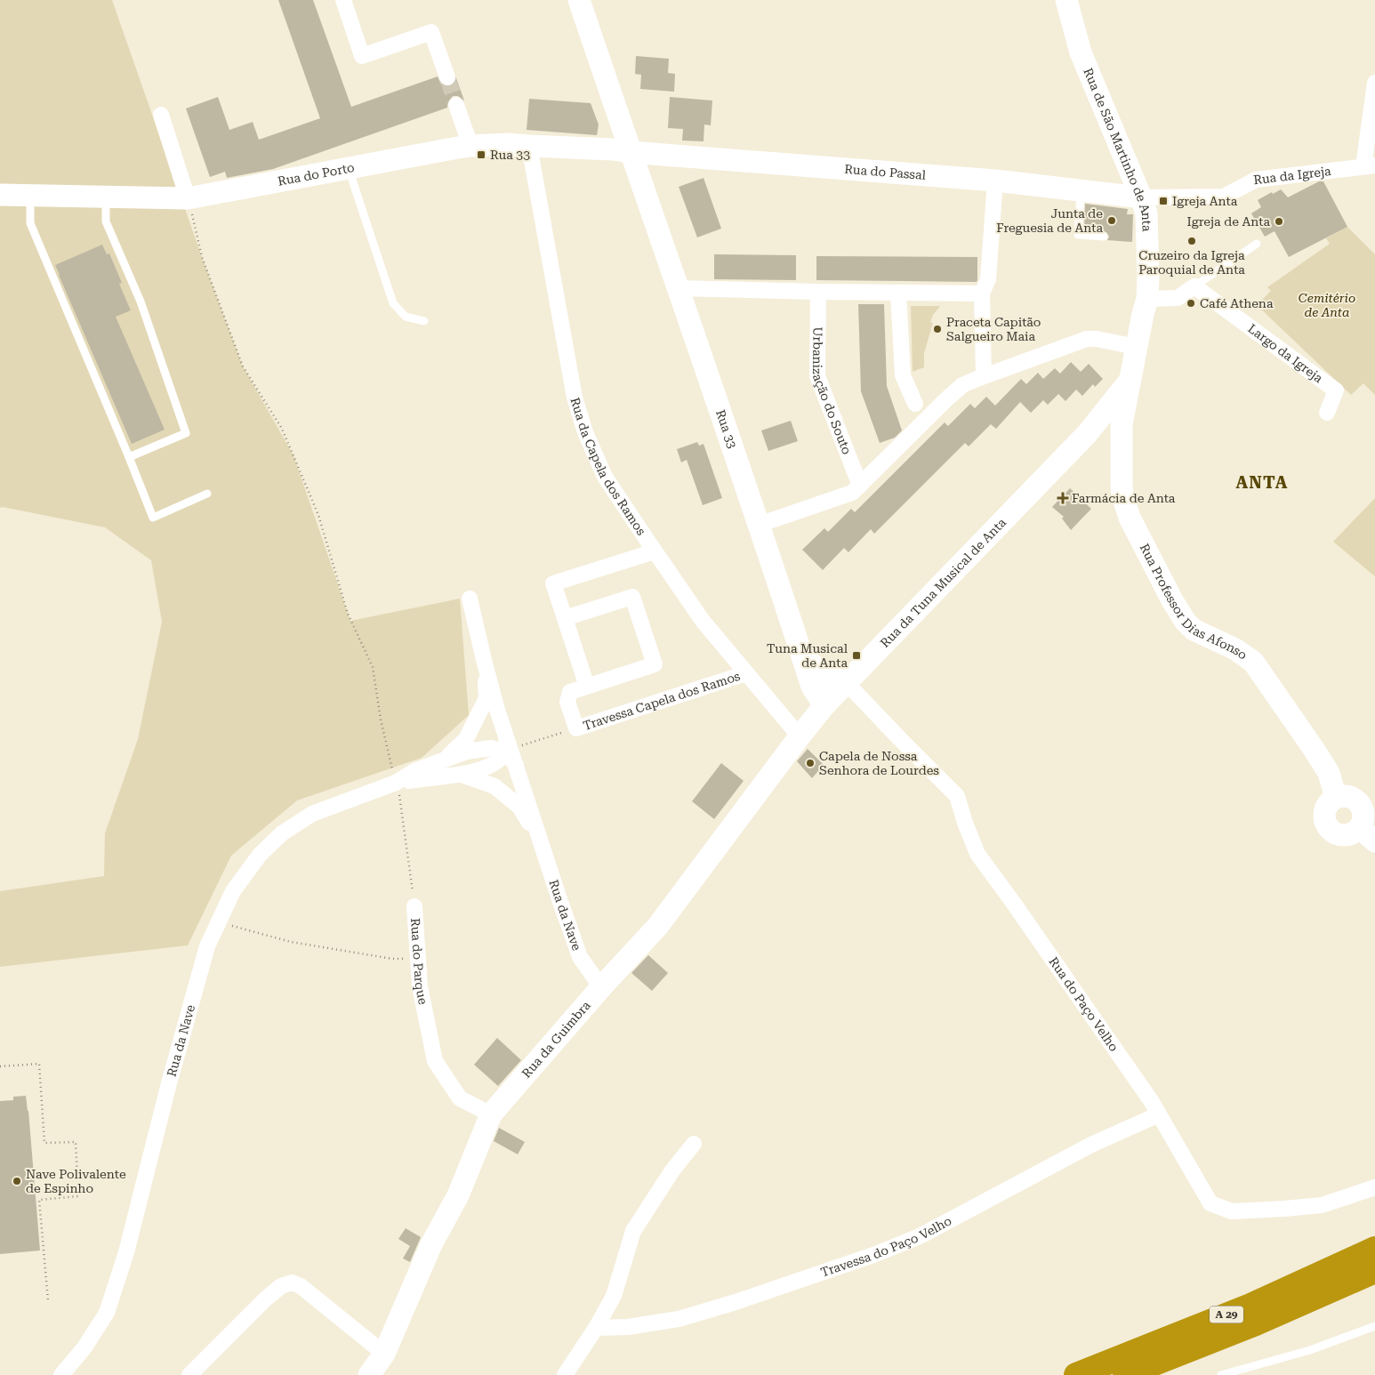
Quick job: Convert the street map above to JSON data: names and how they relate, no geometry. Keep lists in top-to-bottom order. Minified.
{"streets":{"highway":["A 29"],"street":["Rua de São Martinho de Anta","Rua do Passal","Rua do Porto","Rua da Igreja","Largo da Igreja","Urbanização do Souto","Rua 33","Rua da Capela dos Ramos","Rua da Tuna Musical de Anta","Rua Professor Dias Afonso","Travessa Capela dos Ramos","Rua da Nave","Rua do Parque","Rua do Paço Velho","Rua da Guimbra","Travessa do Paço Velho"]},"crossings":[["Rua de São Martinho de Anta","Rua do Passal"],["Rua de São Martinho de Anta","Rua da Igreja"],["Rua de São Martinho de Anta","Rua da Tuna Musical de Anta"],["Rua do Passal","Rua do Porto"],["Rua do Passal","Rua da Igreja"],["Rua do Passal","Rua 33"],["Rua do Porto","Rua 33"],["Rua do Porto","Rua da Capela dos Ramos"],["Rua do Porto","Rua do Parque"],["Rua 33","Rua da Tuna Musical de Anta"],["Rua da Capela dos Ramos","Rua da Tuna Musical de Anta"],["Rua da Capela dos Ramos","Travessa Capela dos Ramos"],["Rua da Capela dos Ramos","Rua da Guimbra"],["Rua da Tuna Musical de Anta","Rua Professor Dias Afonso"],["Rua da Tuna Musical de Anta","Rua do Paço Velho"],["Rua da Tuna Musical de Anta","Rua da Guimbra"],["Rua da Nave","Rua do Parque"],["Rua da Nave","Rua da Guimbra"],["Rua do Parque","Rua da Guimbra"],["Rua do Paço Velho","Travessa do Paço Velho"]],"districts":["ANTA"],"parks":["Cemitério de Anta"],"places":{"transit":["Rua 33","Igreja Anta","Tuna Musical de Anta"],"other":["Junta de Freguesia de Anta","Igreja de Anta","Cruzeiro da Igreja Paroquial de Anta","Café Athena","Praceta Capitão Salgueiro Maia","Capela de Nossa Senhora de Lourdes","Nave Polivalente de Espinho"],"health":["Farmácia de Anta"]}}
